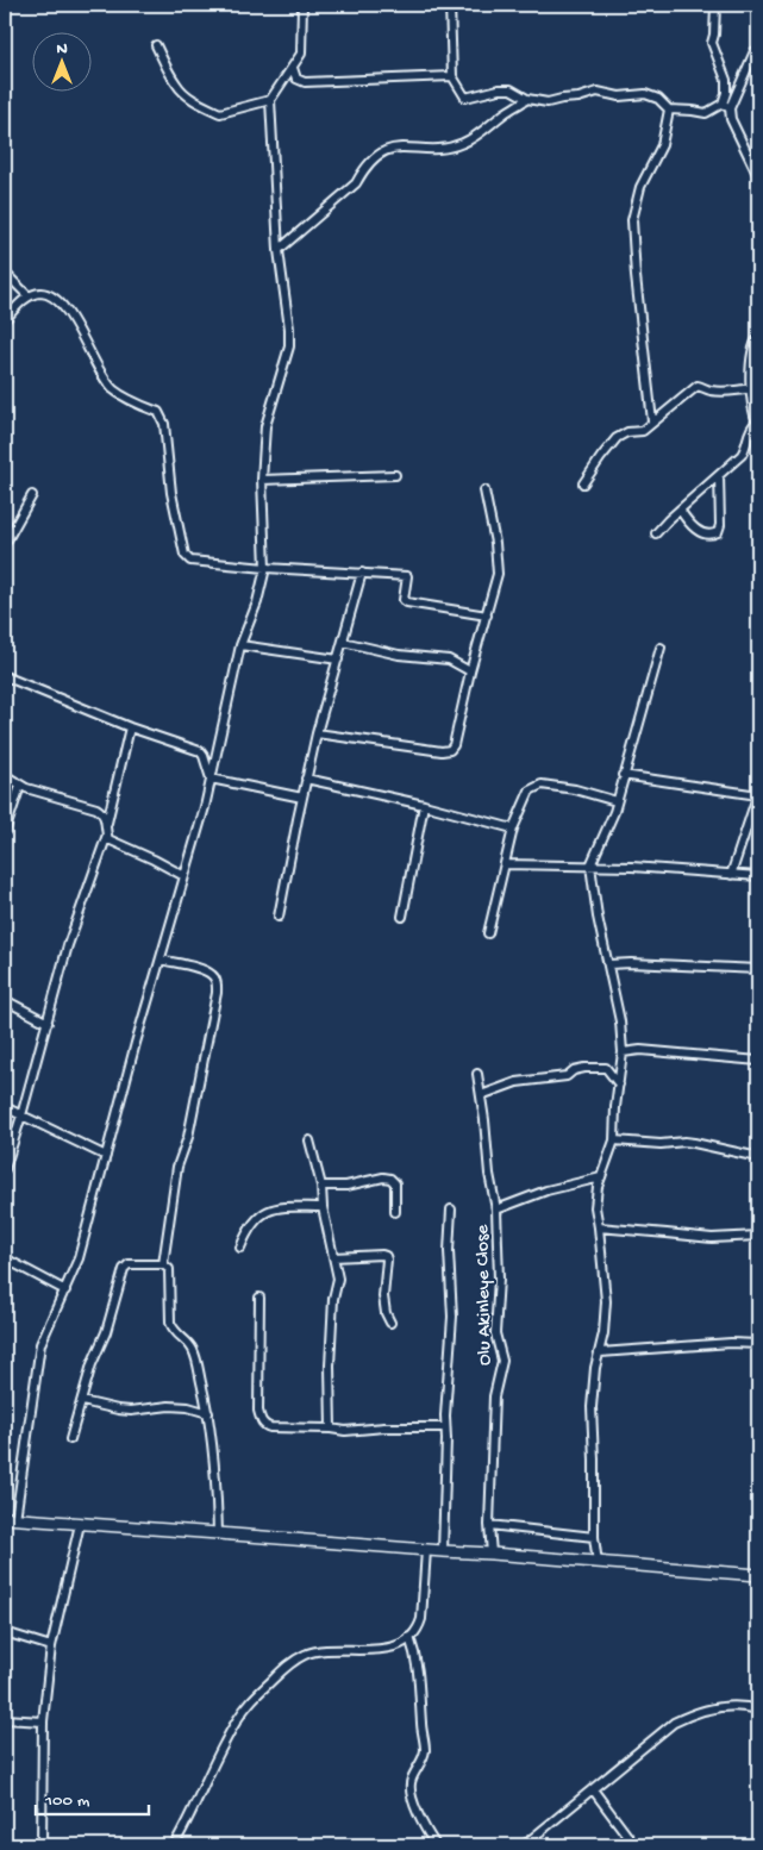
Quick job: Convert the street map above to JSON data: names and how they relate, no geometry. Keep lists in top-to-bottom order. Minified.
{"streets":{"street":["Olu Akinleye Close"]},"scale_bar":"100 m","north":"top"}
